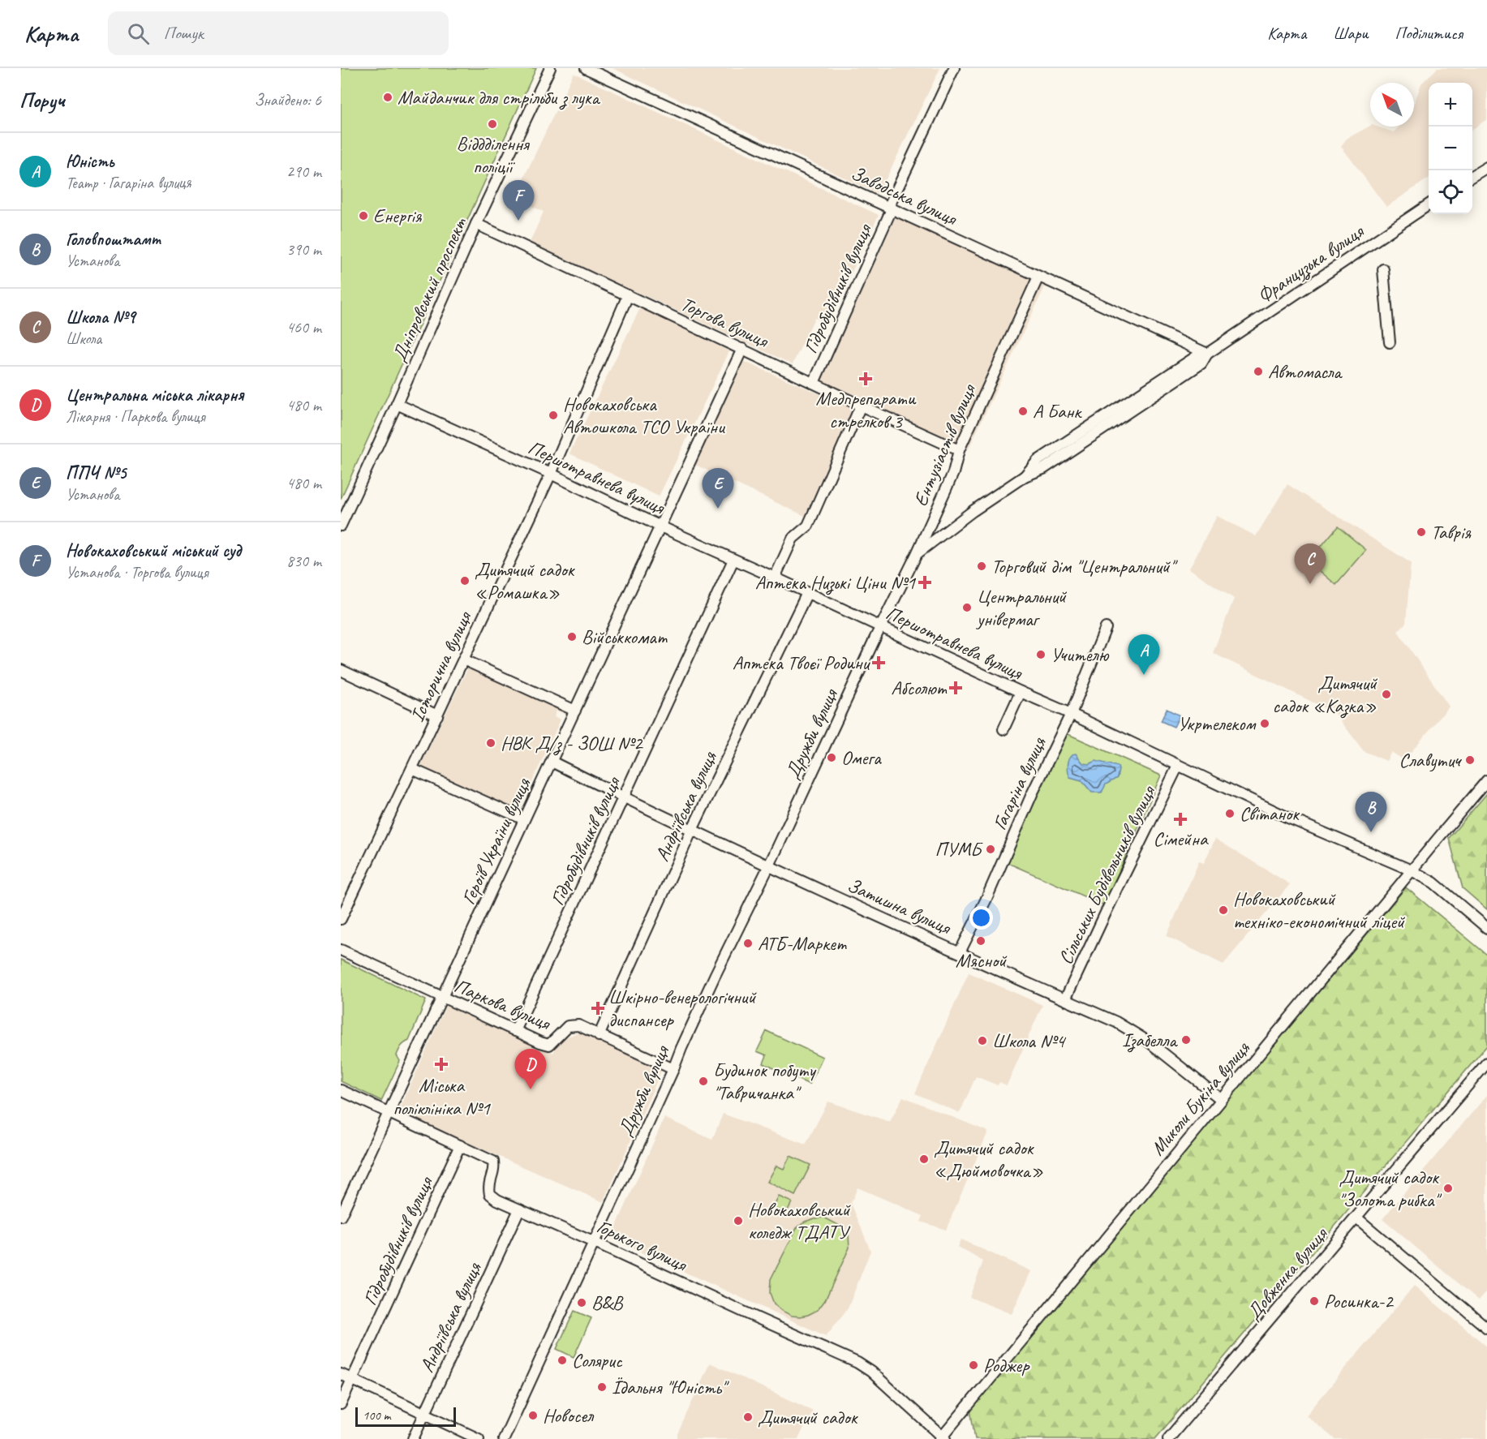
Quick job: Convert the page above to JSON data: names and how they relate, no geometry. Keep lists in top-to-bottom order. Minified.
{"streets":{"street":["Заводська вулиця","Французька вулиця","Гідробудівників вулиця","Дніпровський проспект","Торгова вулиця","Ентузіастів вулиця","Першотравнева вулиця","Історична вулиця","Дружби вулиця","Гагаріна вулиця","Андріївська вулиця","Героїв України вулиця","Сільських Будівельників вулиця","Затишна вулиця","Паркова вулиця","Миколи Букіна вулиця","Горького вулиця","Довженка вулиця"]},"crossings":[["Заводська вулиця","Французька вулиця"],["Заводська вулиця","Гідробудівників вулиця"],["Заводська вулиця","Ентузіастів вулиця"],["Французька вулиця","Ентузіастів вулиця"],["Гідробудівників вулиця","Торгова вулиця"],["Гідробудівників вулиця","Першотравнева вулиця"],["Гідробудівників вулиця","Затишна вулиця"],["Гідробудівників вулиця","Паркова вулиця"],["Гідробудівників вулиця","Горького вулиця"],["Дніпровський проспект","Торгова вулиця"],["Дніпровський проспект","Першотравнева вулиця"],["Торгова вулиця","Ентузіастів вулиця"],["Торгова вулиця","Історична вулиця"],["Торгова вулиця","Героїв України вулиця"],["Ентузіастів вулиця","Першотравнева вулиця"],["Ентузіастів вулиця","Дружби вулиця"],["Першотравнева вулиця","Історична вулиця"],["Першотравнева вулиця","Дружби вулиця"],["Першотравнева вулиця","Гагаріна вулиця"],["Першотравнева вулиця","Андріївська вулиця"],["Першотравнева вулиця","Героїв України вулиця"],["Першотравнева вулиця","Сільських Будівельників вулиця"],["Першотравнева вулиця","Миколи Букіна вулиця"],["Дружби вулиця","Затишна вулиця"],["Дружби вулиця","Паркова вулиця"],["Дружби вулиця","Горького вулиця"],["Гагаріна вулиця","Затишна вулиця"],["Андріївська вулиця","Затишна вулиця"],["Андріївська вулиця","Паркова вулиця"],["Андріївська вулиця","Горького вулиця"],["Героїв України вулиця","Затишна вулиця"],["Героїв України вулиця","Паркова вулиця"],["Героїв України вулиця","Горького вулиця"],["Сільських Будівельників вулиця","Затишна вулиця"],["Затишна вулиця","Миколи Букіна вулиця"],["Миколи Букіна вулиця","Горького вулиця"]],"places":{"other":["Майданчик для стрільби з лука","Віддділення поліції","Енергія","Автомасла","А Банк","Новокаховська Автошкола ТСО України","Таврія","Торговий дім \"Центральний\"","Дитячий садок «Ромашка»","Центральний універмаг","Військкомат","Учителю","Дитячий садок «Казка»","Укртелеком","НВК Д/з - ЗОШ №2","Омега","Славутич","Свiтанок","ПУМБ","Новокаховський техніко-економічний ліцей","Мясной","АТБ-Маркет","Ізабелла","Школа №4","Будинок побуту \"Тавричанка\"","Дитячий садок «Дюймовочка»","Дитячий садок \"Золота рибка\"","Новокаховський коледж ТДАТУ","Росинка-2","В&В","Солярис","Роджер","Їдальня \"Юність\"","Новосел","Дитячий садок"],"health":["Медпрепарати стрелков 3","Аптека Низькі Ціни №1","Аптека Твоєї Родини","Абсолют","Сімейна","Шкірно-венерологічний диспансер","Міська поліклініка №1"]},"scale_bar":"100 m","north":"top left","page":{"header":"Карта","search":"Пошук","nav":["Карта","Шари","Поділитися"],"heading":["Поруч","Знайдено: 6"],"map_buttons":["+","−"],"list":[{"mark":"A","name":"Юність","note":"Театр · Гагаріна вулиця","value":"290 m"},{"mark":"B","name":"Головпоштамт","note":"Установа","value":"390 m"},{"mark":"C","name":"Школа №9","note":"Школа","value":"460 m"},{"mark":"D","name":"Центральна міська лікарня","note":"Лікарня · Паркова вулиця","value":"480 m"},{"mark":"E","name":"ППЧ №5","note":"Установа","value":"480 m"},{"mark":"F","name":"Новокаховський міський суд","note":"Установа · Торгова вулиця","value":"830 m"}],"pins":["F","E","C","A","B","D"],"scale":"100 m"}}
